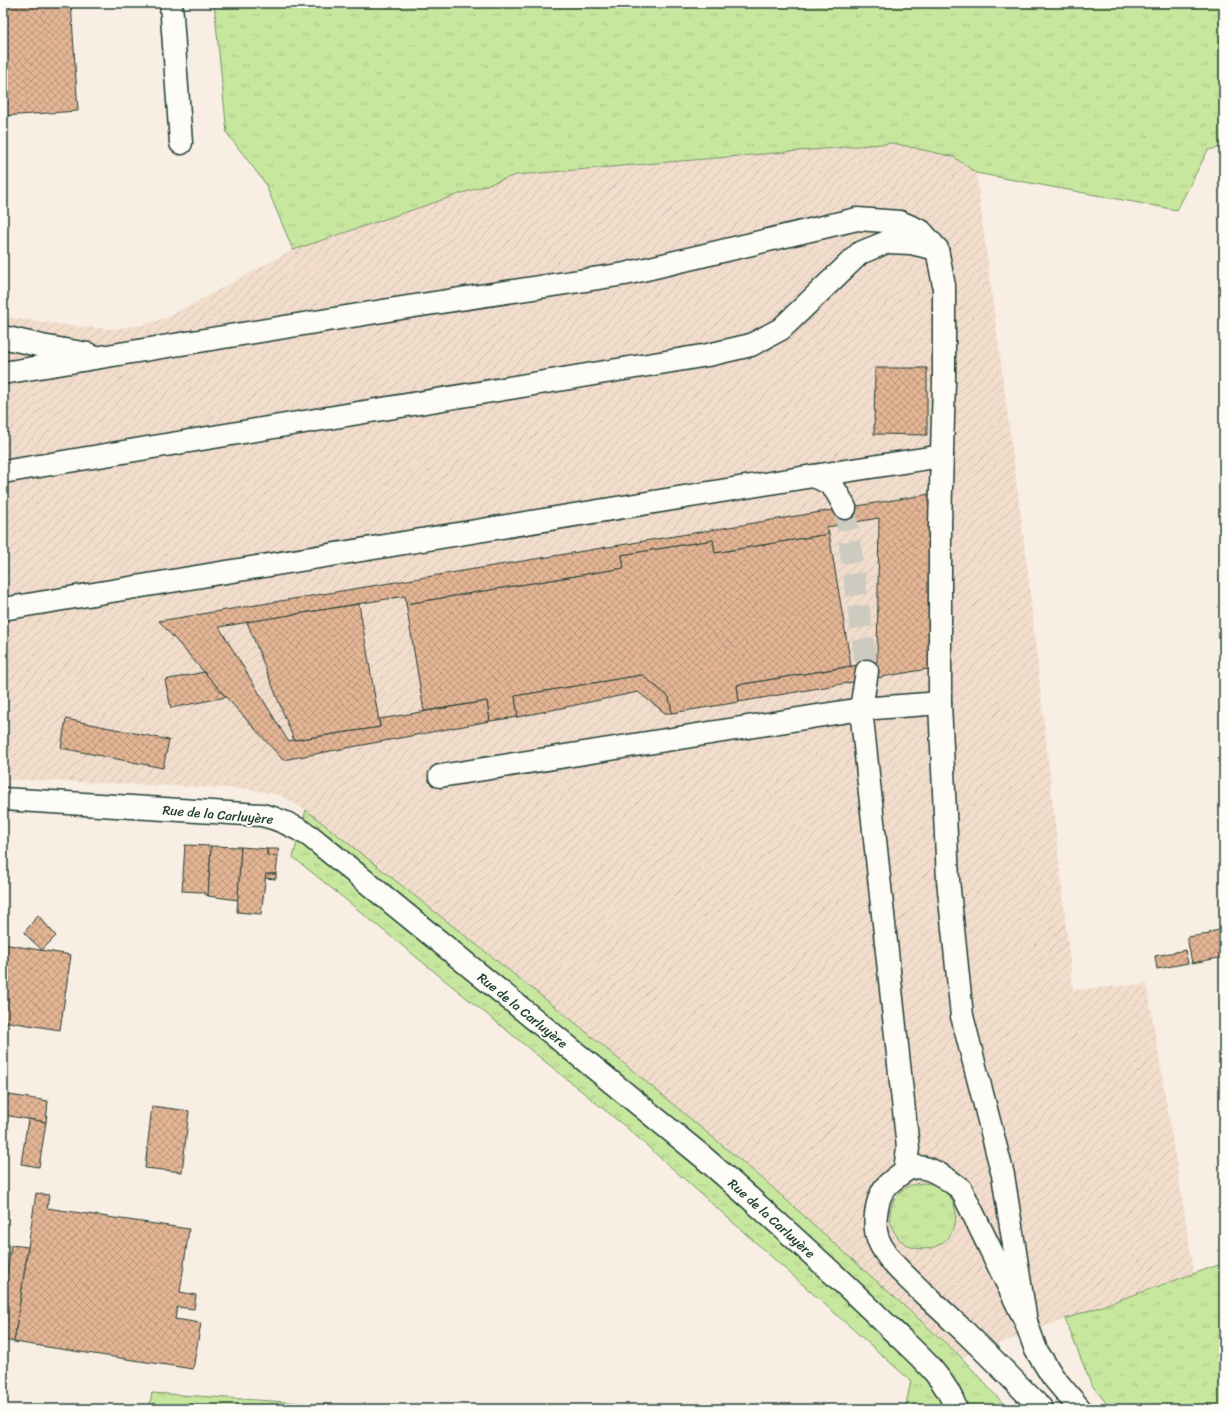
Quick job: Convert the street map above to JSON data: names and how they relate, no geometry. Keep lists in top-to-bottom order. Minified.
{"streets":{"street":["Rue de la Carluyère"]}}
